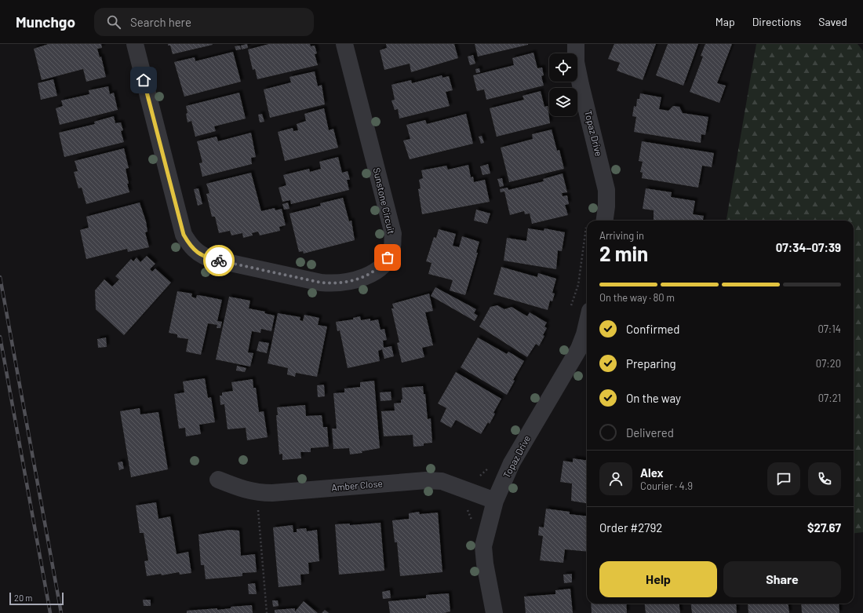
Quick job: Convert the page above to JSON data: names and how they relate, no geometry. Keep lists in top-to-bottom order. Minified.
{"streets":{"street":["Topaz Drive","Sunstone Circuit","Amber Close"]},"crossings":[["Topaz Drive","Amber Close"]],"scale_bar":"20 m","page":{"header":"Munchgo","search":"Search here","nav":["Map","Directions","Saved"],"heading":["2 min","Arriving in","07:34–07:39"],"panel":["Alex","Courier · 4.9","Order #2792","$27.67"],"bar":"On the way · 80 m","list":[["Confirmed","07:14"],["Preparing","07:20"],["On the way","07:21"],"Delivered"],"buttons":["Help","Share"],"scale":"20 m"}}
